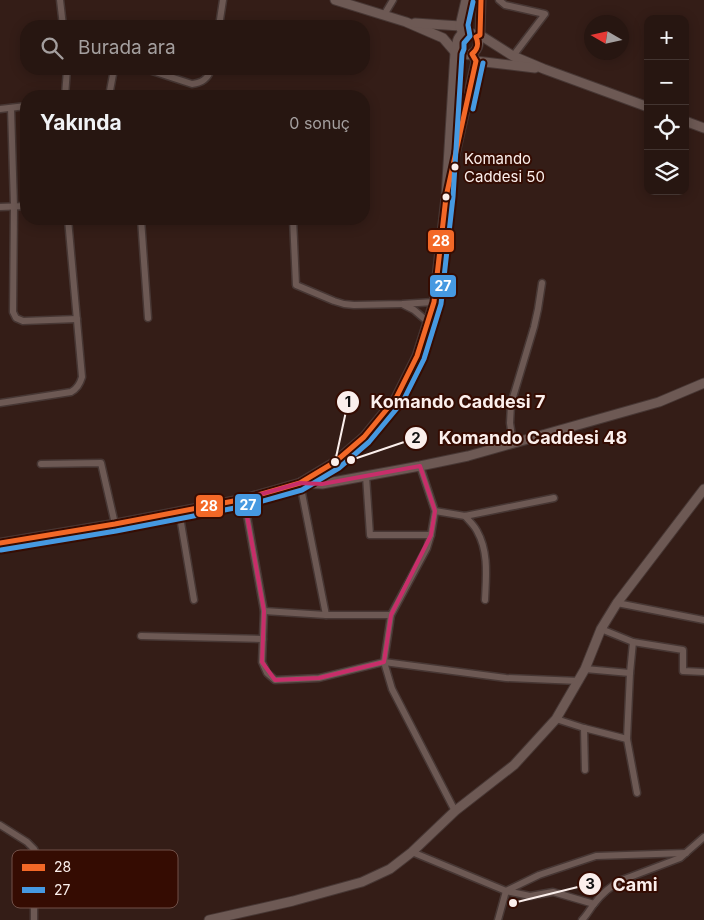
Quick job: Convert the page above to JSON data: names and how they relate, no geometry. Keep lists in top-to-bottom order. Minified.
{"places":["Komando Caddesi 50","Komando Caddesi 48","Komando Caddesi 7","Cami"],"lines":["transit line 28","transit line 27"],"legend":["28","27"],"north":"left","page":{"map_buttons":["+","−"],"search":"Burada ara","heading":["Yakında","0 sonuç"]}}
